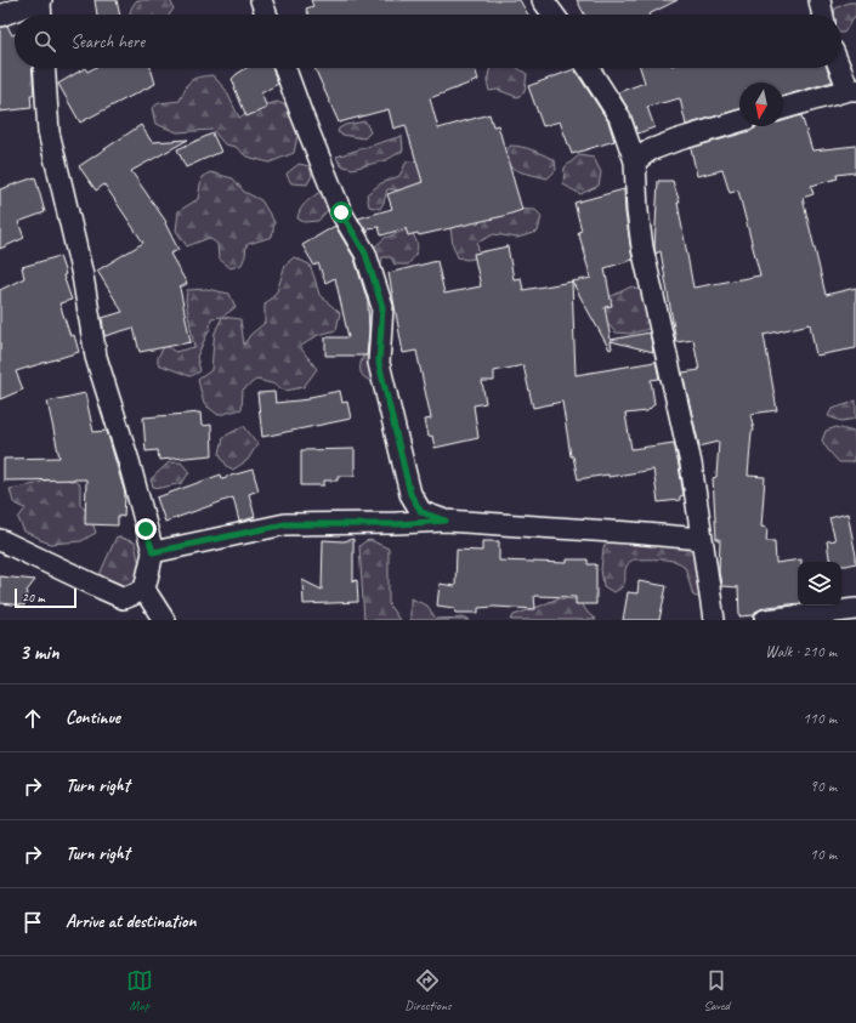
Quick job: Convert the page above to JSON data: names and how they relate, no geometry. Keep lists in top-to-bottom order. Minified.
{"scale_bar":"20 m","north":"bottom","page":{"search":"Search here","scale":"20 m","heading":["3 min","Walk · 210 m"],"list":[["Continue","110 m"],["Turn right","90 m"],["Turn right","10 m"],"Arrive at destination"],"nav":["Map","Directions","Saved"]}}
